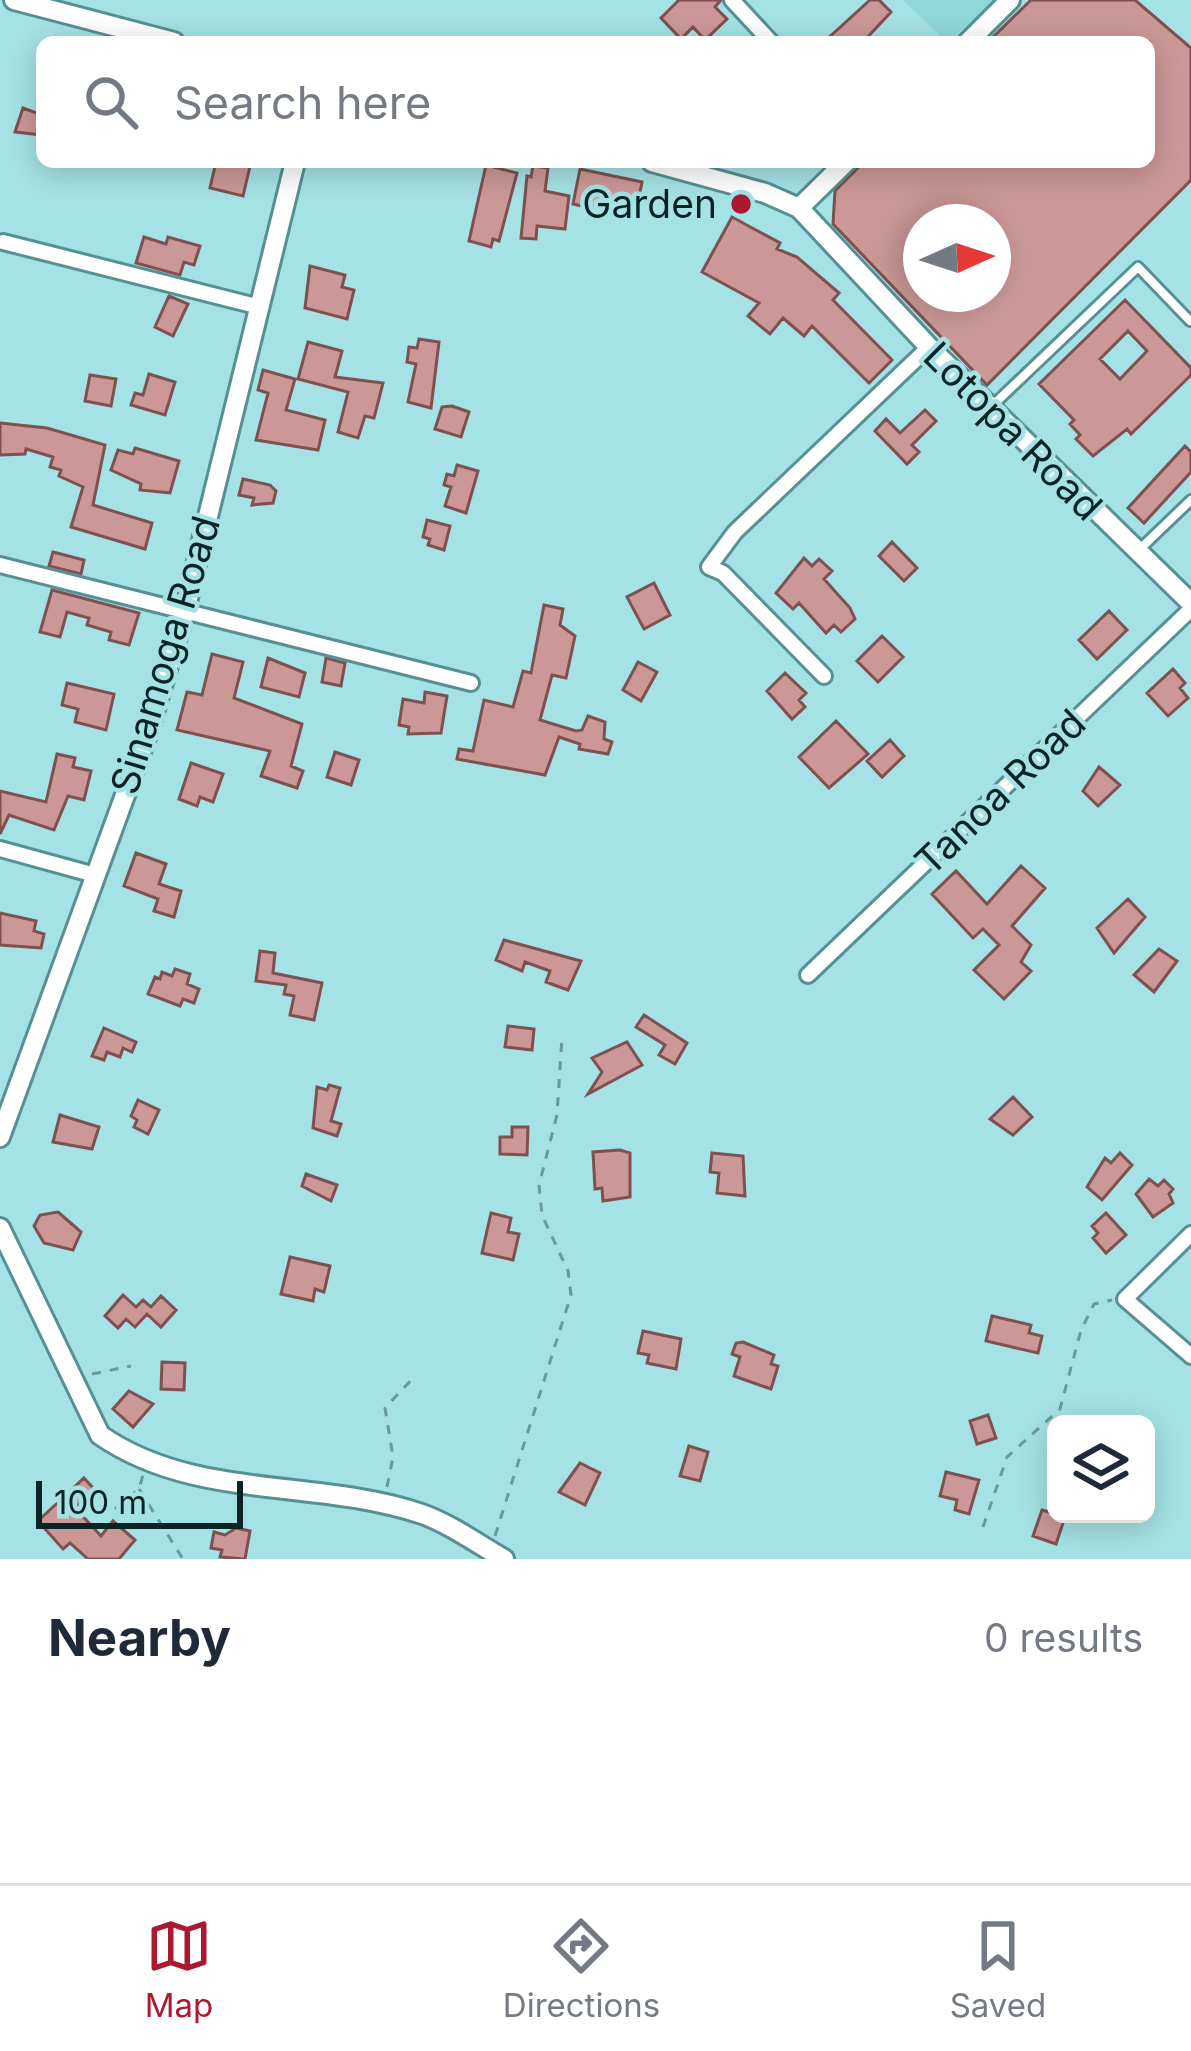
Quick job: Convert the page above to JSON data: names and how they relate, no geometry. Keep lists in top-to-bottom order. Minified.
{"streets":{"street":["Lotopa Road","Sinamoga Road","Tanoa Road"]},"crossings":[["Lotopa Road","Tanoa Road"]],"places":["Garden"],"scale_bar":"100 m","north":"right","page":{"search":"Search here","scale":"100 m","heading":["Nearby","0 results"],"nav":["Map","Directions","Saved"]}}
